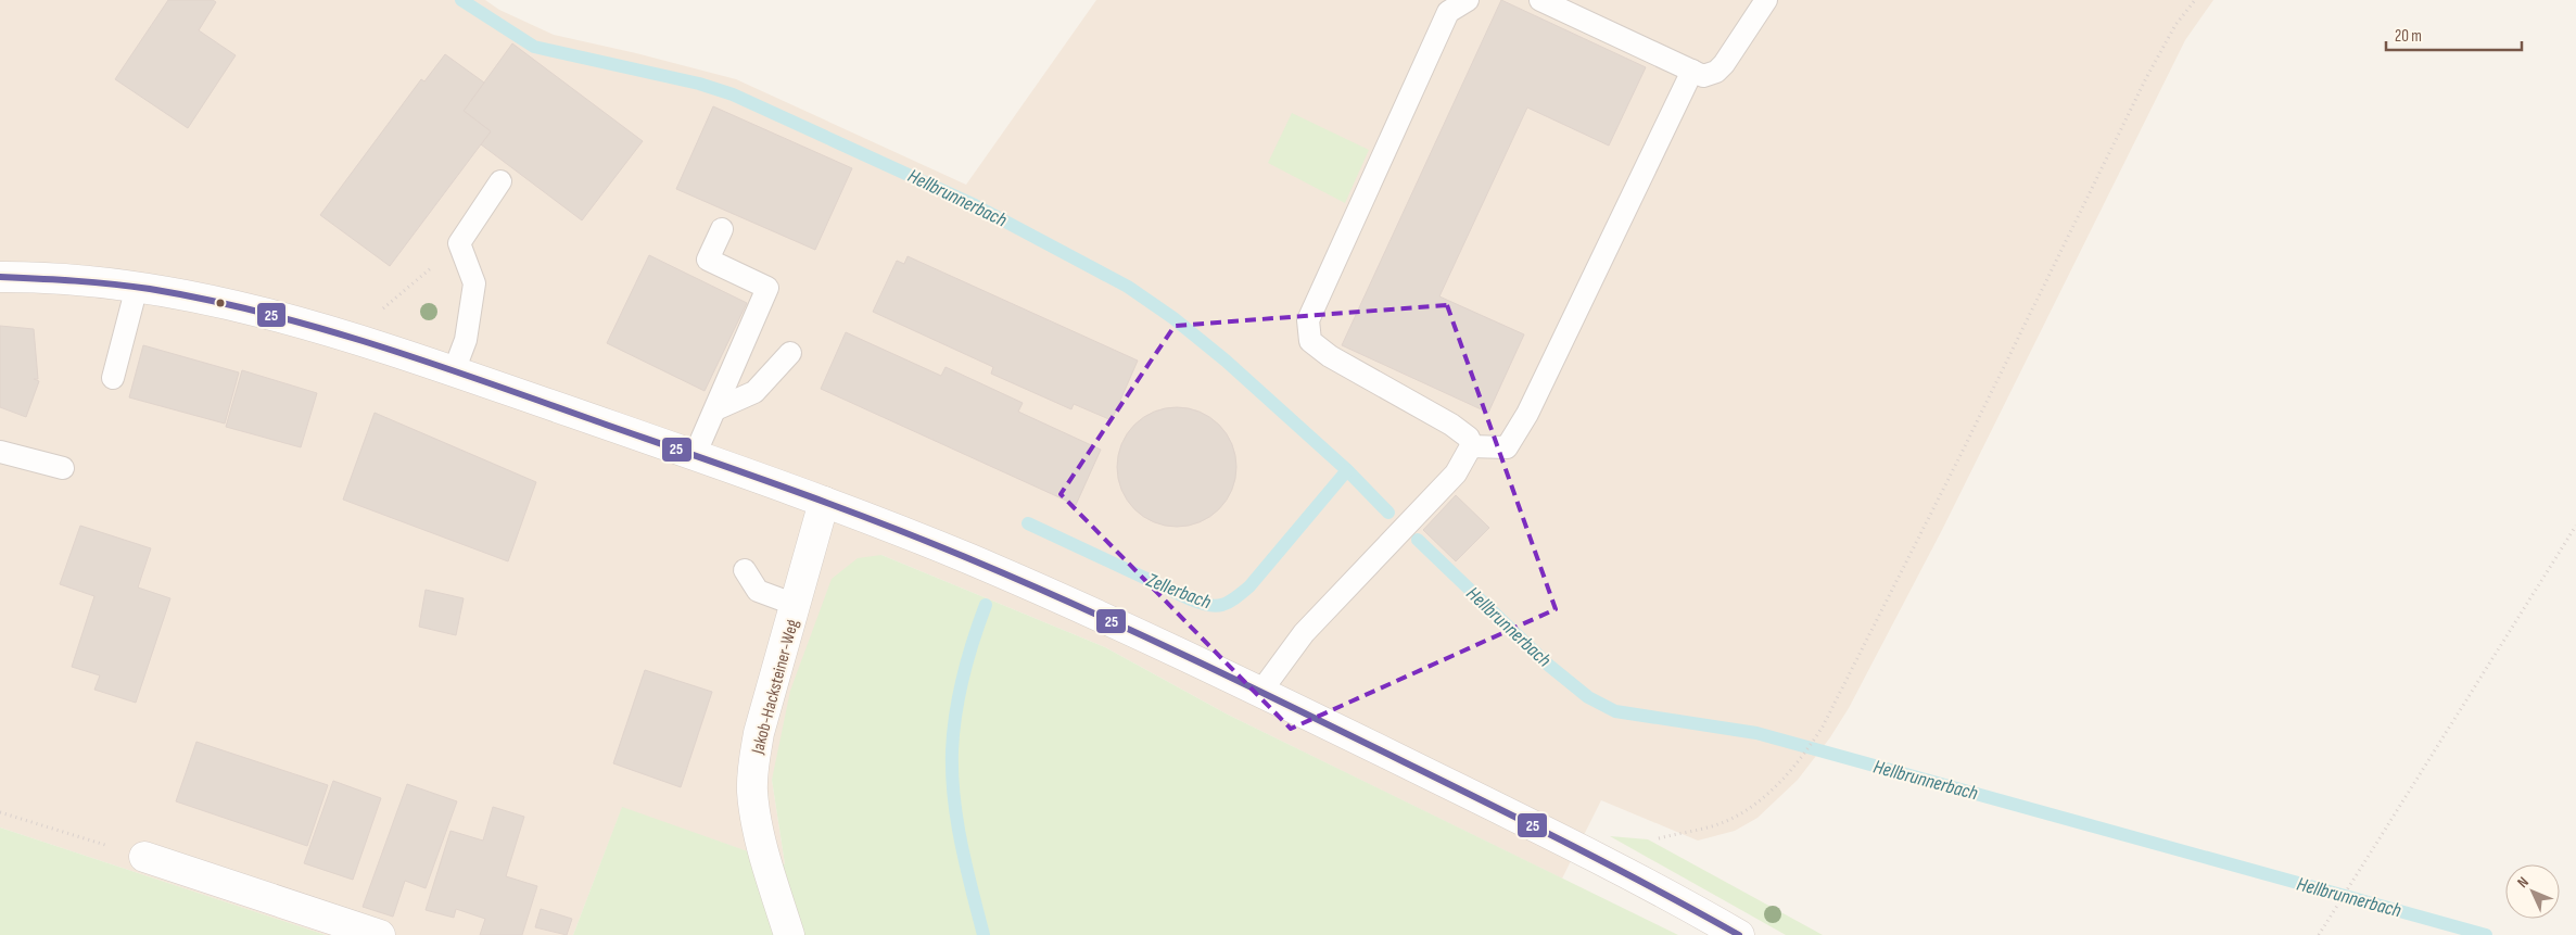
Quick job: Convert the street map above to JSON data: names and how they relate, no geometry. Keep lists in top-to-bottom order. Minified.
{"streets":{"street":["Jakob-Hacksteiner-Weg"]},"water":["Hellbrunnerbach","Zellerbach"],"lines":["transit line 25"],"scale_bar":"20 m","north":"top left"}
